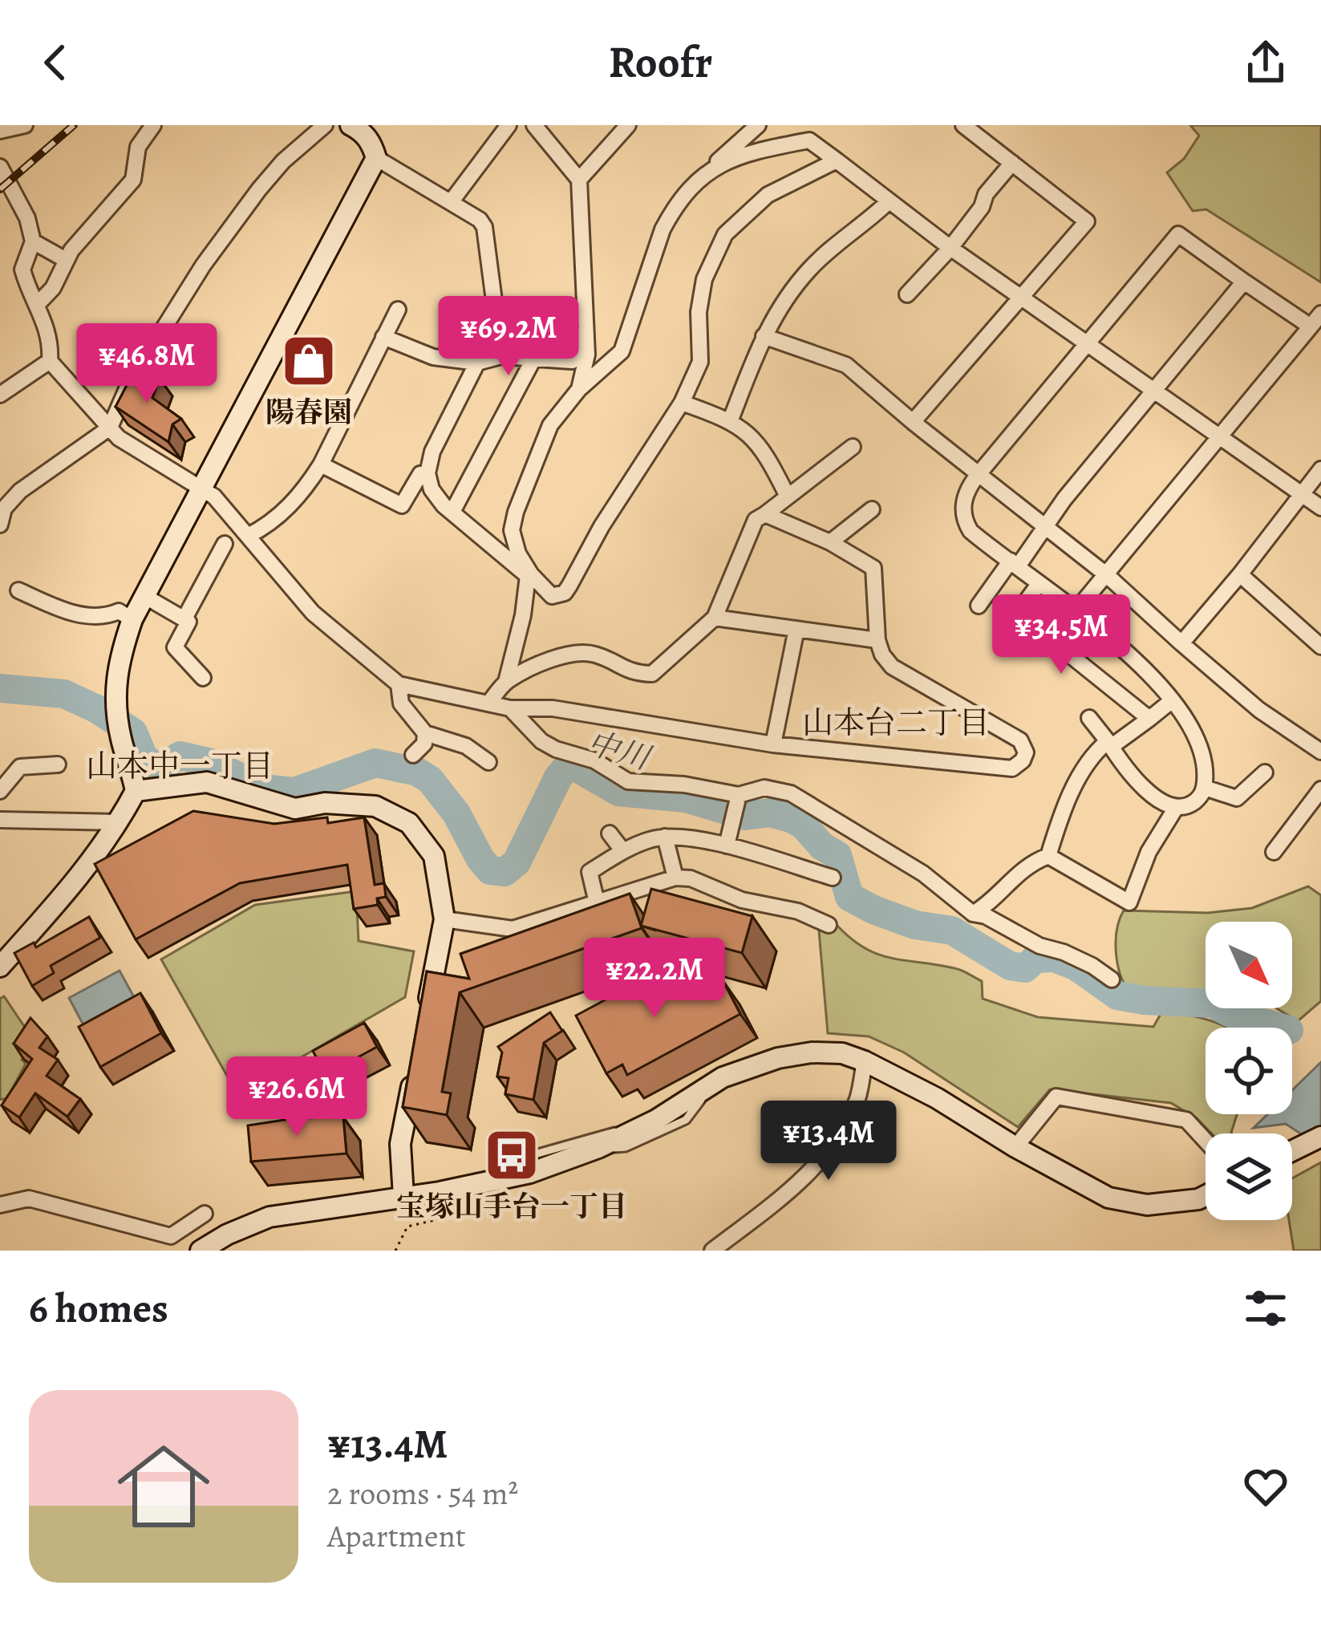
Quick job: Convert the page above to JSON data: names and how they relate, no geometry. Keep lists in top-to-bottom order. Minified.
{"districts":["山本台二丁目","山本中一丁目"],"water":["中川"],"places":{"shop":["陽春園"],"bus stop":["宝塚山手台一丁目"]},"north":"bottom right","page":{"header":"Roofr","price":["¥69.2M","¥46.8M","¥34.5M","¥22.2M","¥26.6M","¥13.4M"],"heading":"6 homes","list":[{"name":"¥13.4M","note":"2 rooms · 54 m² · Apartment"}]}}
